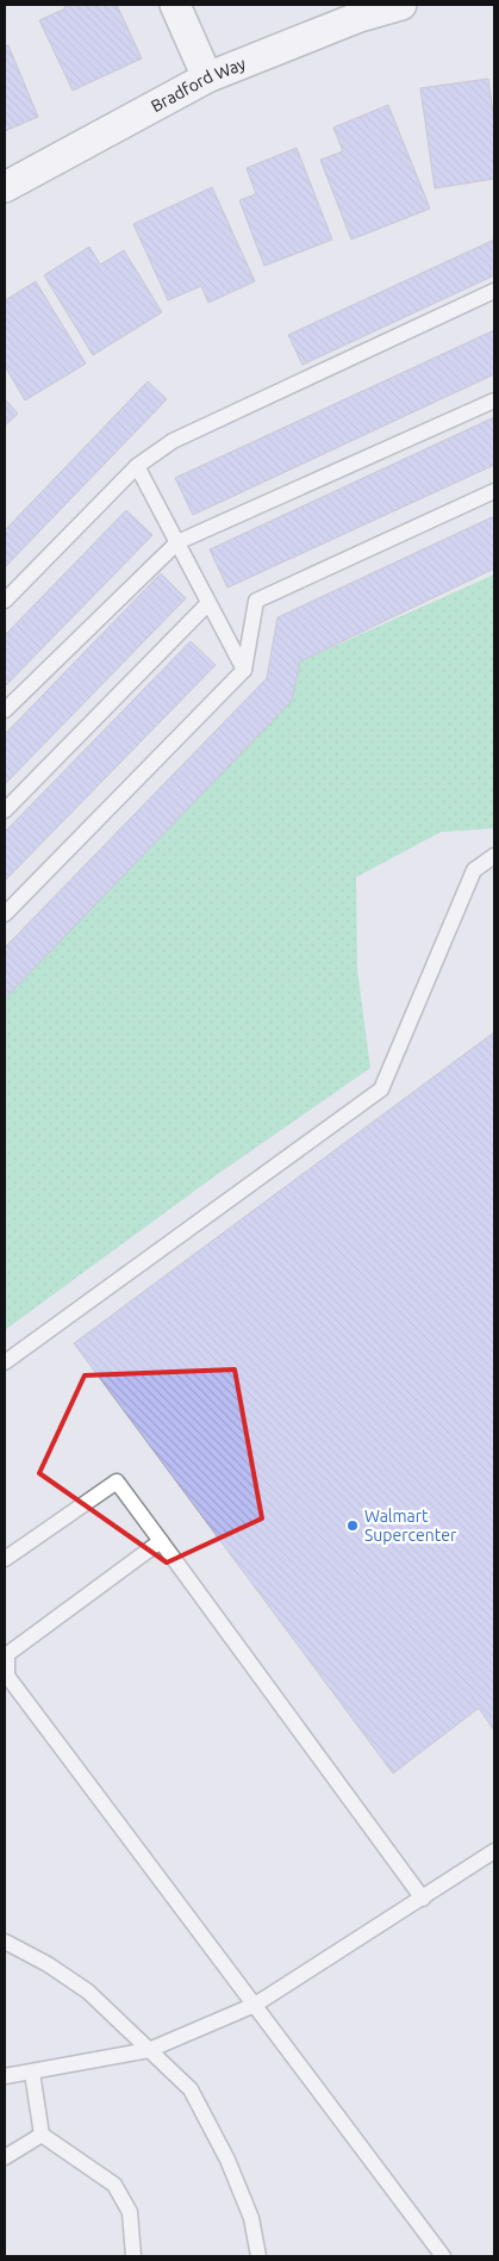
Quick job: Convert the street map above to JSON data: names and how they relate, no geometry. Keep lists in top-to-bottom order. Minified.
{"streets":{"street":["Bradford Way"]},"places":["Walmart Supercenter"]}
